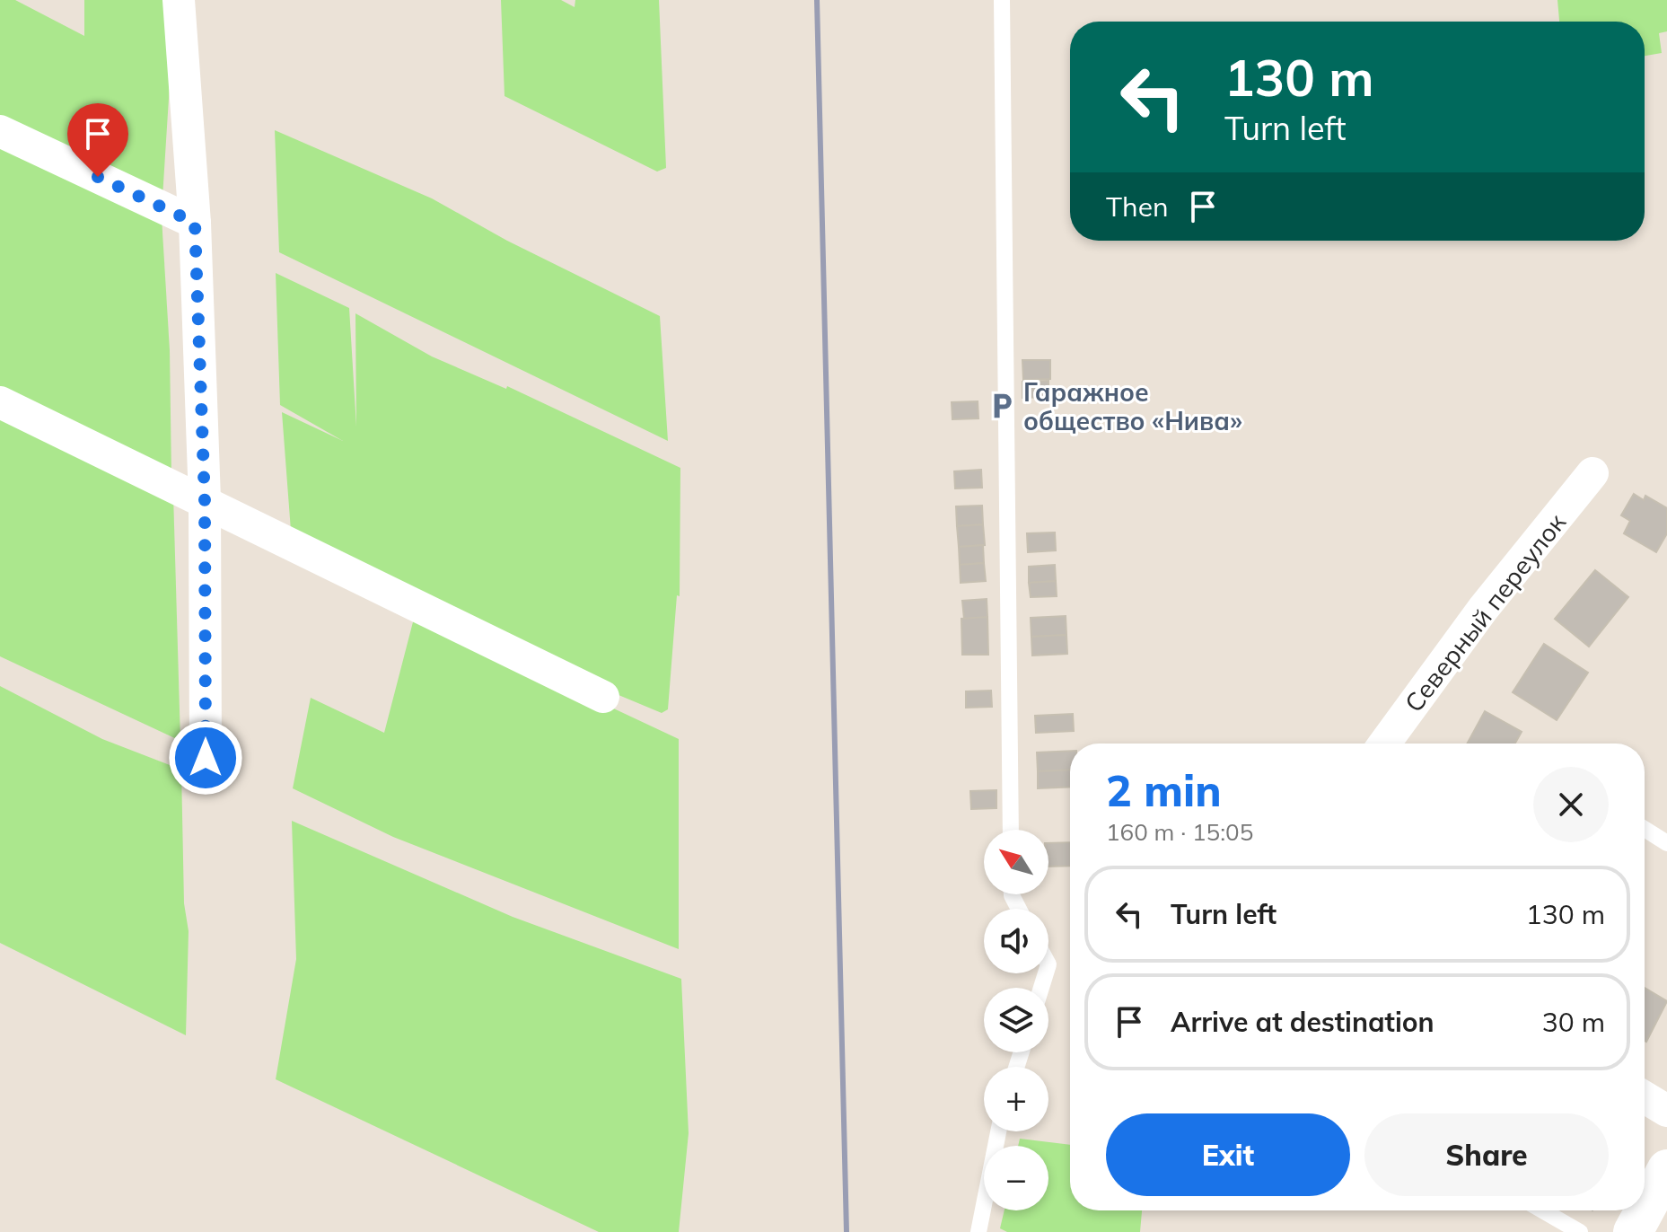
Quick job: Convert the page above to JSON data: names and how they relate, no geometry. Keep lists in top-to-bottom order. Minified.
{"streets":{"street":["Северный переулок"]},"places":{"parking":["Гаражное общество «Нива»"]},"north":"top left","page":{"turn":["130 m","Turn left"],"then":"Then","heading":["2 min","160 m · 15:05"],"map_buttons":["+","−"],"list":[{"name":"Turn left","value":"130 m"},{"name":"Arrive at destination","value":"30 m"}],"buttons":["Exit","Share"]}}
